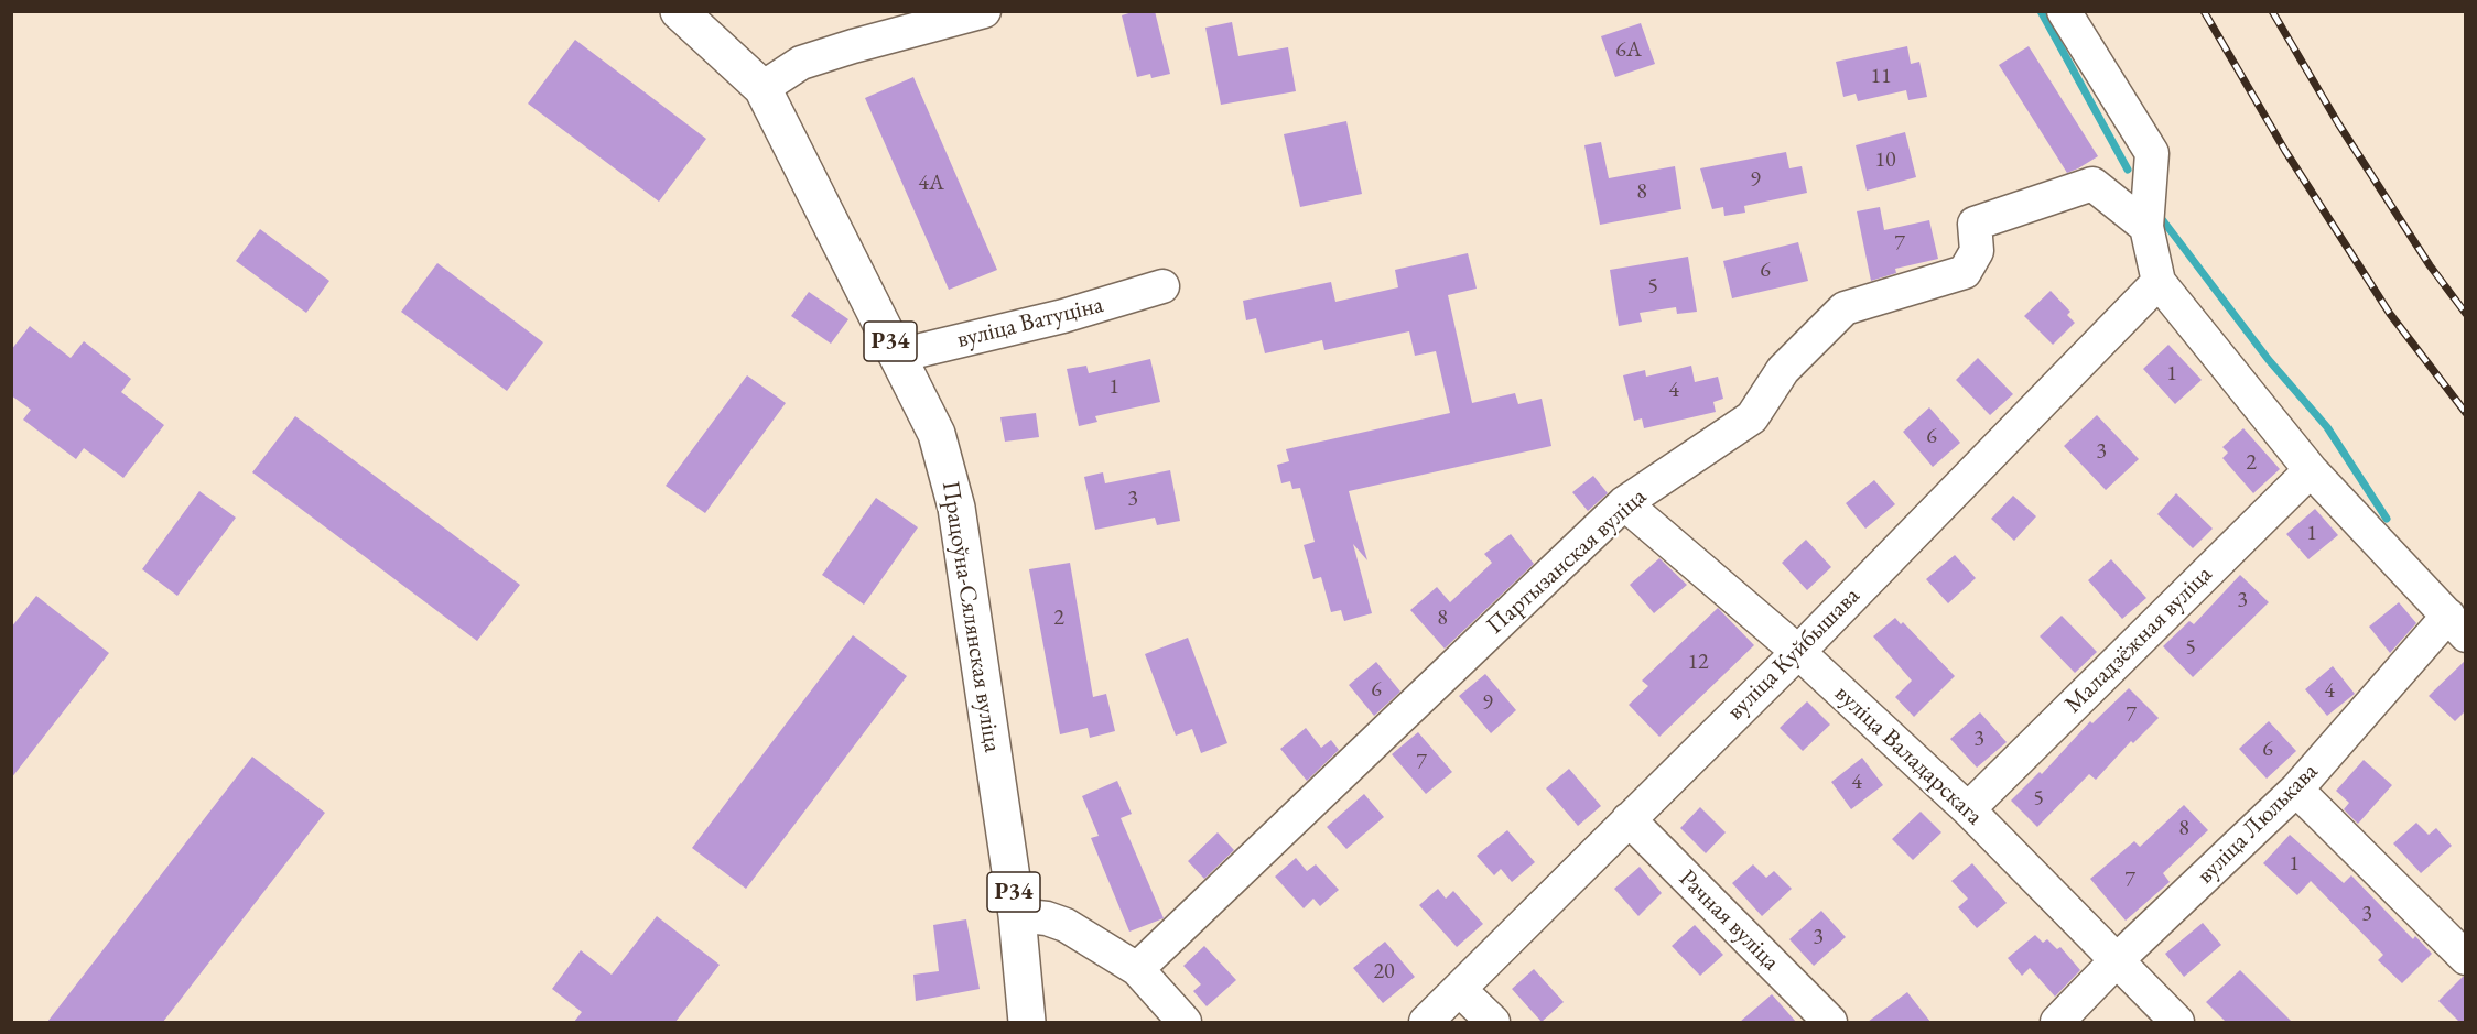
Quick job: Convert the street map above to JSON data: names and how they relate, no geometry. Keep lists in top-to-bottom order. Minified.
{"streets":{"main road":["Р34","Працоўна-Сялянская вуліца"],"street":["вуліца Ватуціна","Партызанская вуліца","Маладзёжная вуліца","вуліца Куйбышава","вуліца Валадарскага","вуліца Люлькава","Рачная вуліца"]},"crossings":[["вуліца Ватуціна","Працоўна-Сялянская вуліца"],["Партызанская вуліца","вуліца Валадарскага"],["Маладзёжная вуліца","вуліца Валадарскага"],["вуліца Куйбышава","вуліца Валадарскага"],["вуліца Куйбышава","Рачная вуліца"],["вуліца Валадарскага","вуліца Люлькава"]],"house_numbers":["6А","11","10","9","4А","8","7","6","5","1","1","4","6","3","2","3","1","3","2","8","5","12","6","4","9","7","3","6","7","4","5","8","1","7","3","3","20"]}
